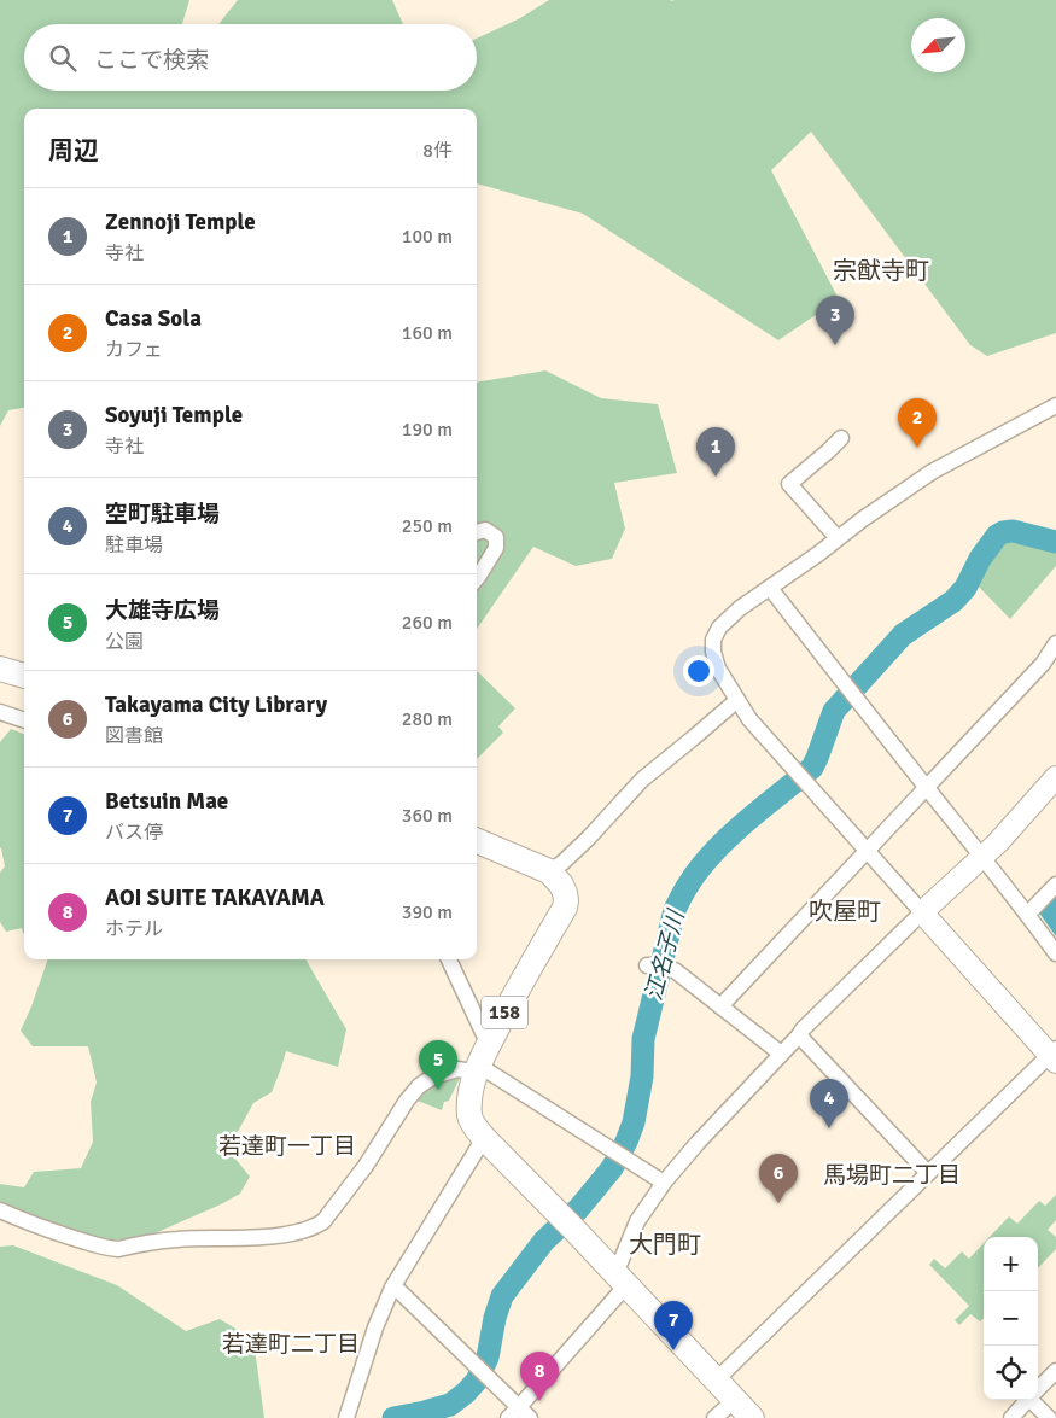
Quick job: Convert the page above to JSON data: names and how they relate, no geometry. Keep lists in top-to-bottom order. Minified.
{"streets":{"highway":["158"]},"districts":["宗猷寺町","吹屋町","若達町一丁目","馬場町二丁目","大門町","若達町二丁目"],"water":["江名子川"],"north":"bottom left","page":{"search":"ここで検索","heading":["周辺","8件"],"list":[{"mark":"1","name":"Zennoji Temple","note":"寺社","value":"100 m"},{"mark":"2","name":"Casa Sola","note":"カフェ","value":"160 m"},{"mark":"3","name":"Soyuji Temple","note":"寺社","value":"190 m"},{"mark":"4","name":"空町駐車場","note":"駐車場","value":"250 m"},{"mark":"5","name":"大雄寺広場","note":"公園","value":"260 m"},{"mark":"6","name":"Takayama City Library","note":"図書館","value":"280 m"},{"mark":"7","name":"Betsuin Mae","note":"バス停","value":"360 m"},{"mark":"8","name":"AOI SUITE TAKAYAMA","note":"ホテル","value":"390 m"}],"pins":["3","2","1","5","4","6","7","8"],"map_buttons":["+","−"]}}
